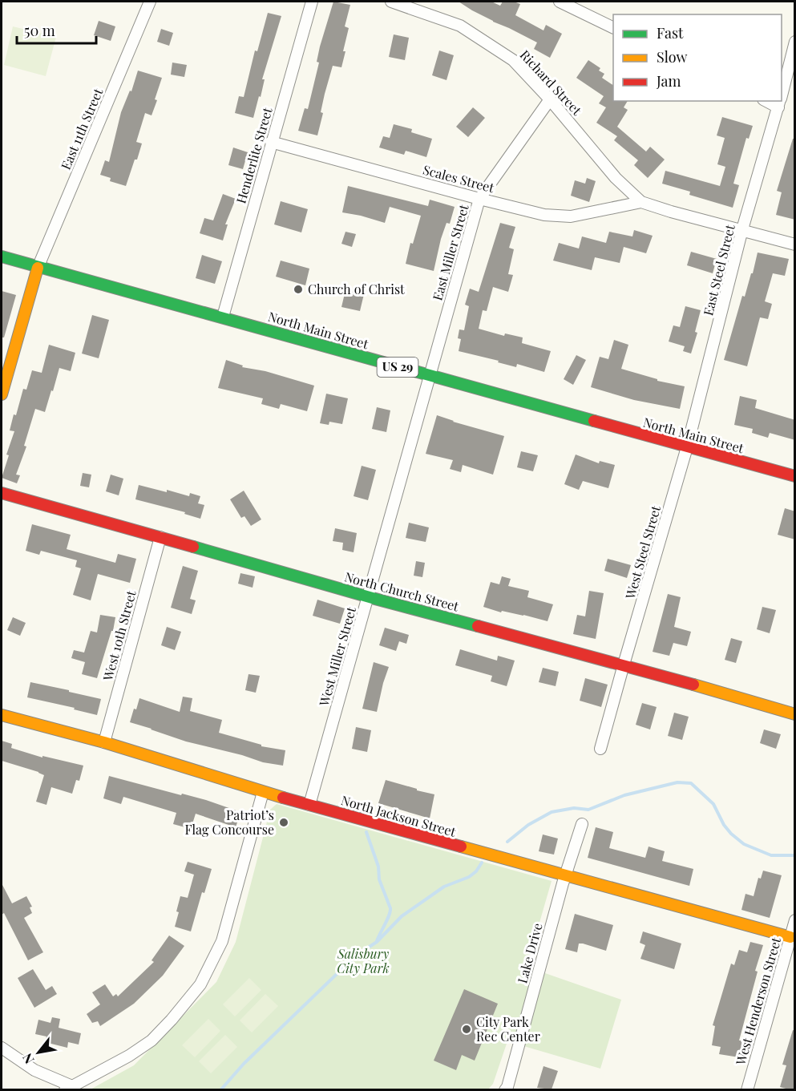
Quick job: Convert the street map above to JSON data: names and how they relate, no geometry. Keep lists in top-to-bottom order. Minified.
{"streets":{"street":["Richard Street","East 11th Street","Henderlite Street","Scales Street","East Miller Street","East Steel Street","North Main Street","US 29","West Steel Street","North Church Street","West 10th Street","West Miller Street","North Jackson Street","Lake Drive","West Henderson Street"]},"crossings":[["Richard Street","Scales Street"],["Richard Street","East Miller Street"],["East 11th Street","North Main Street"],["Henderlite Street","Scales Street"],["Henderlite Street","North Main Street"],["Scales Street","East Miller Street"],["East Miller Street","North Main Street"],["East Miller Street","West Miller Street"],["East Steel Street","North Main Street"],["East Steel Street","West Steel Street"],["North Main Street","West Steel Street"],["North Main Street","West Miller Street"],["West Steel Street","North Church Street"],["North Church Street","West 10th Street"],["North Church Street","West Miller Street"],["West 10th Street","North Jackson Street"],["West Miller Street","North Jackson Street"],["North Jackson Street","Lake Drive"],["North Jackson Street","West Henderson Street"]],"parks":["Salisbury City Park"],"places":["Church of Christ","Patriot’s Flag Concourse","City Park Rec Center"],"legend":["Fast","Slow","Jam"],"scale_bar":"50 m","north":"bottom left"}
